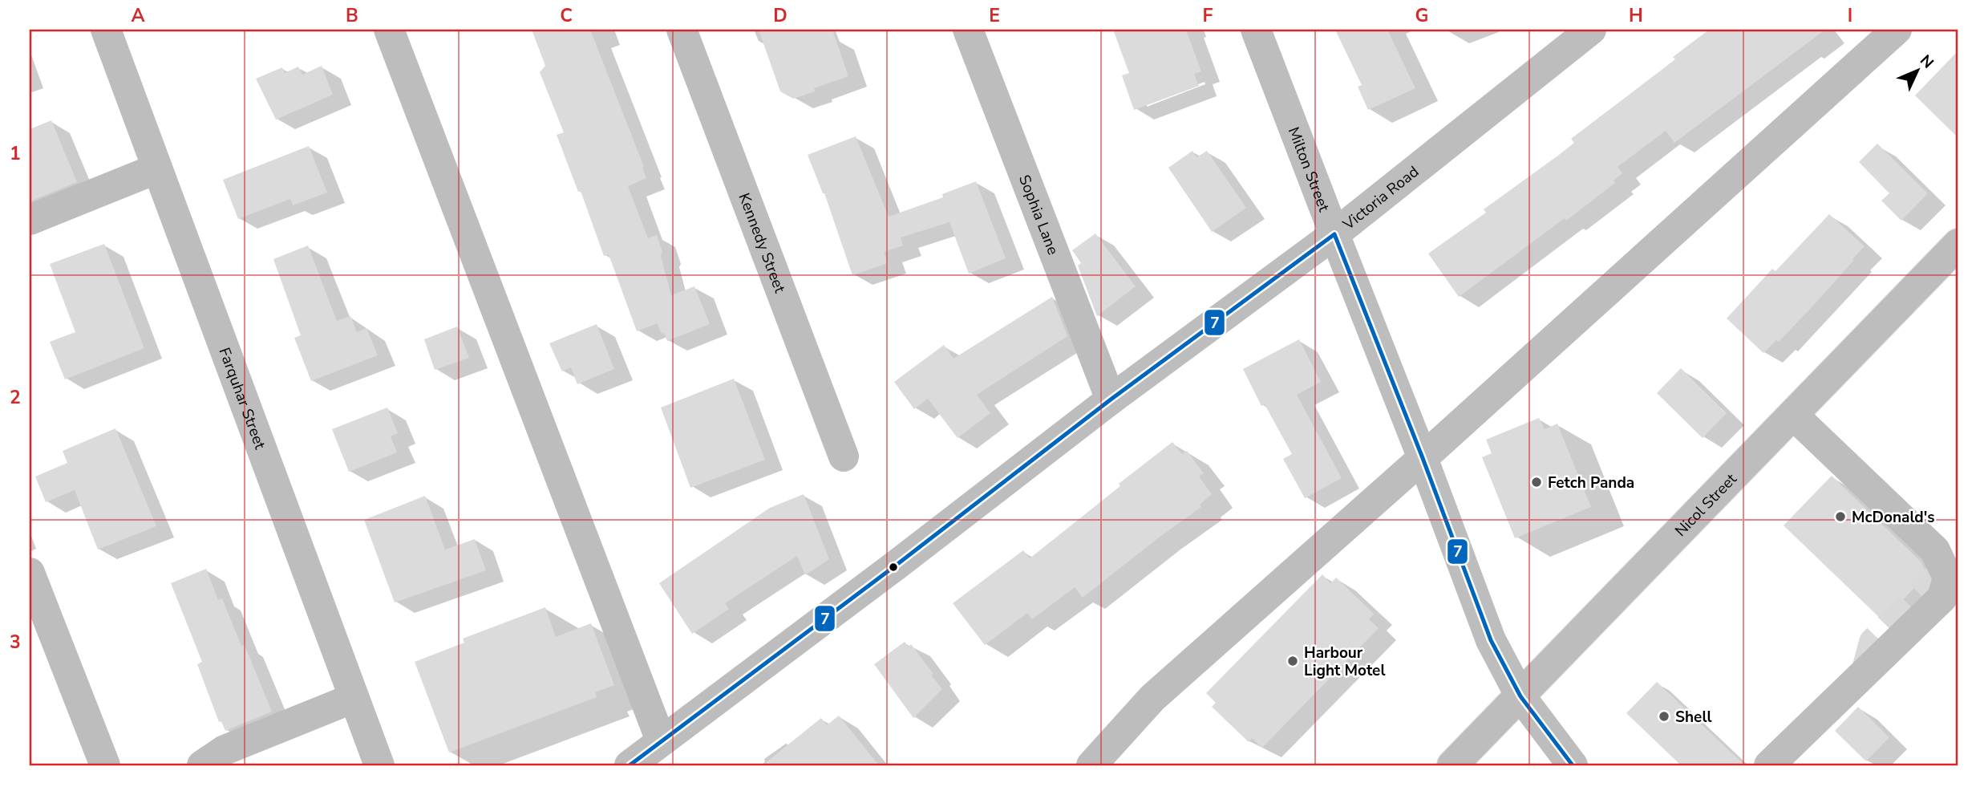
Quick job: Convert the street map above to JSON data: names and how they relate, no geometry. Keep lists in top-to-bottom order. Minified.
{"streets":{"main road":["Milton Street","Victoria Road","Sophia Lane","Kennedy Street","Farquhar Street","Nicol Street"]},"crossings":[["Milton Street","Victoria Road"],["Milton Street","Nicol Street"],["Victoria Road","Sophia Lane"]],"places":["Fetch Panda","McDonald's","Harbour Light Motel","Shell"],"lines":["transit line 7"],"north":"top right","grid":{"columns":["A","B","C","D","E","F","G","H","I"],"rows":["1","2","3"]}}
